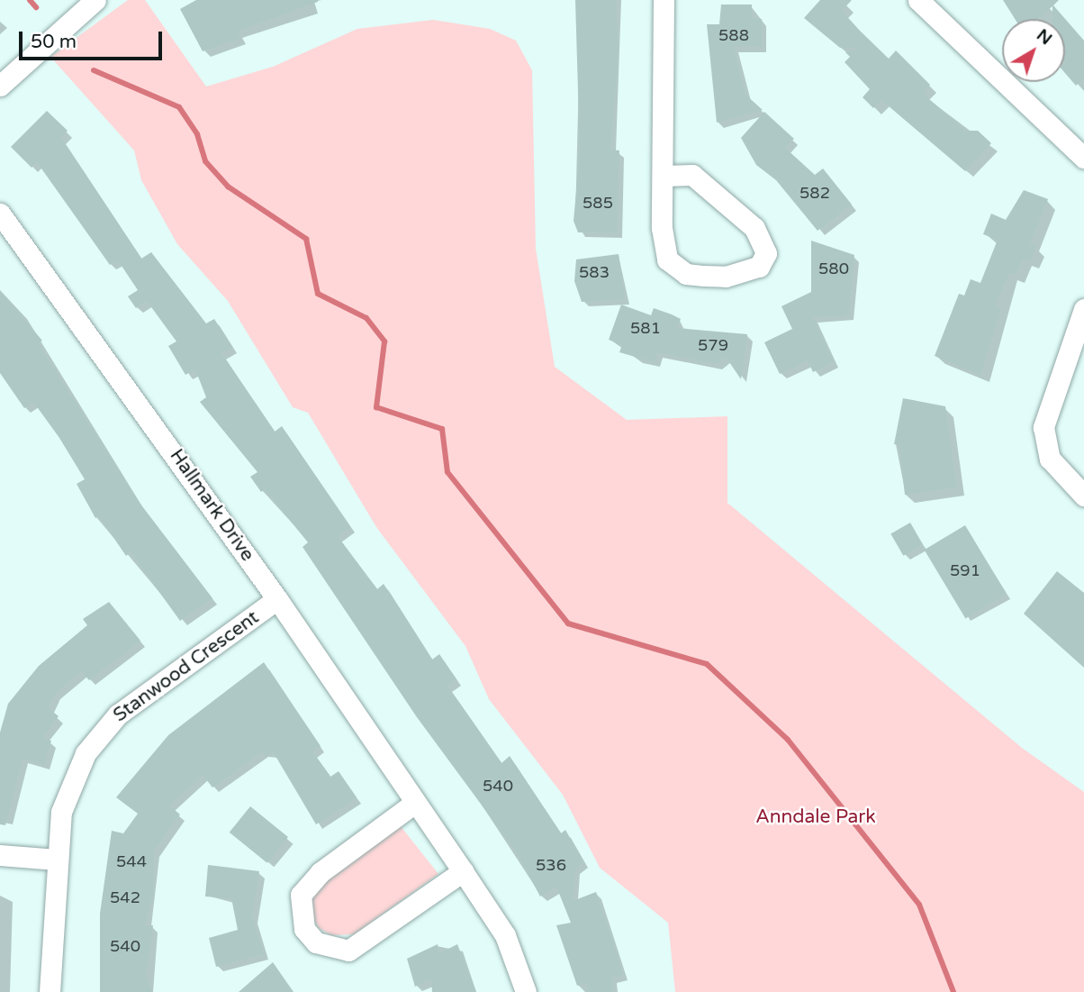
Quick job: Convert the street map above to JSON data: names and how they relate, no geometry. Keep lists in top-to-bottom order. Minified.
{"streets":{"street":["Hallmark Drive","Stanwood Crescent"]},"crossings":[["Hallmark Drive","Stanwood Crescent"]],"parks":["Anndale Park"],"house_numbers":["588","582","585","580","583","581","579","591","540","544","536","542","540"],"scale_bar":"50 m","north":"top right"}
